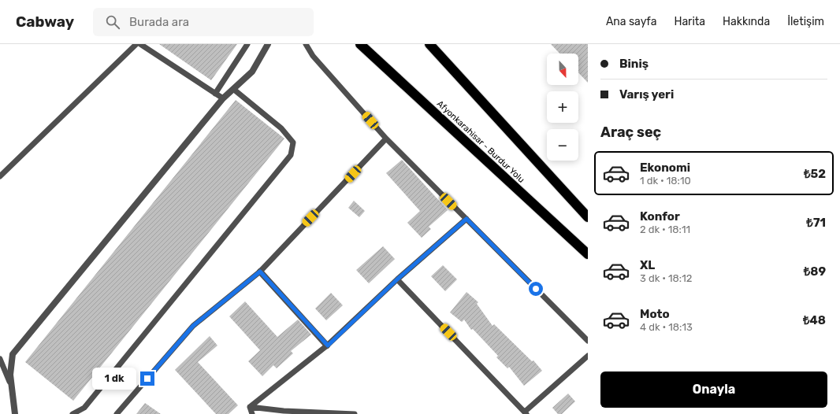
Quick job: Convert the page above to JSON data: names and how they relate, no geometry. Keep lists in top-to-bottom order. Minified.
{"streets":{"highway":["Afyonkarahisar - Burdur Yolu"]},"north":"bottom","page":{"header":"Cabway","search":"Burada ara","nav":["Ana sayfa","Harita","Hakkında","İletişim"],"banner":["Biniş","Varış yeri"],"map_buttons":["+","−"],"heading":"Araç seç","list":[{"name":"Ekonomi","note":"1 dk · 18:10","value":"₺52"},{"name":"Konfor","note":"2 dk · 18:11","value":"₺71"},{"name":"XL","note":"3 dk · 18:12","value":"₺89"},{"name":"Moto","note":"4 dk · 18:13","value":"₺48"}],"buttons":"Onayla","bubble":"1 dk"}}
